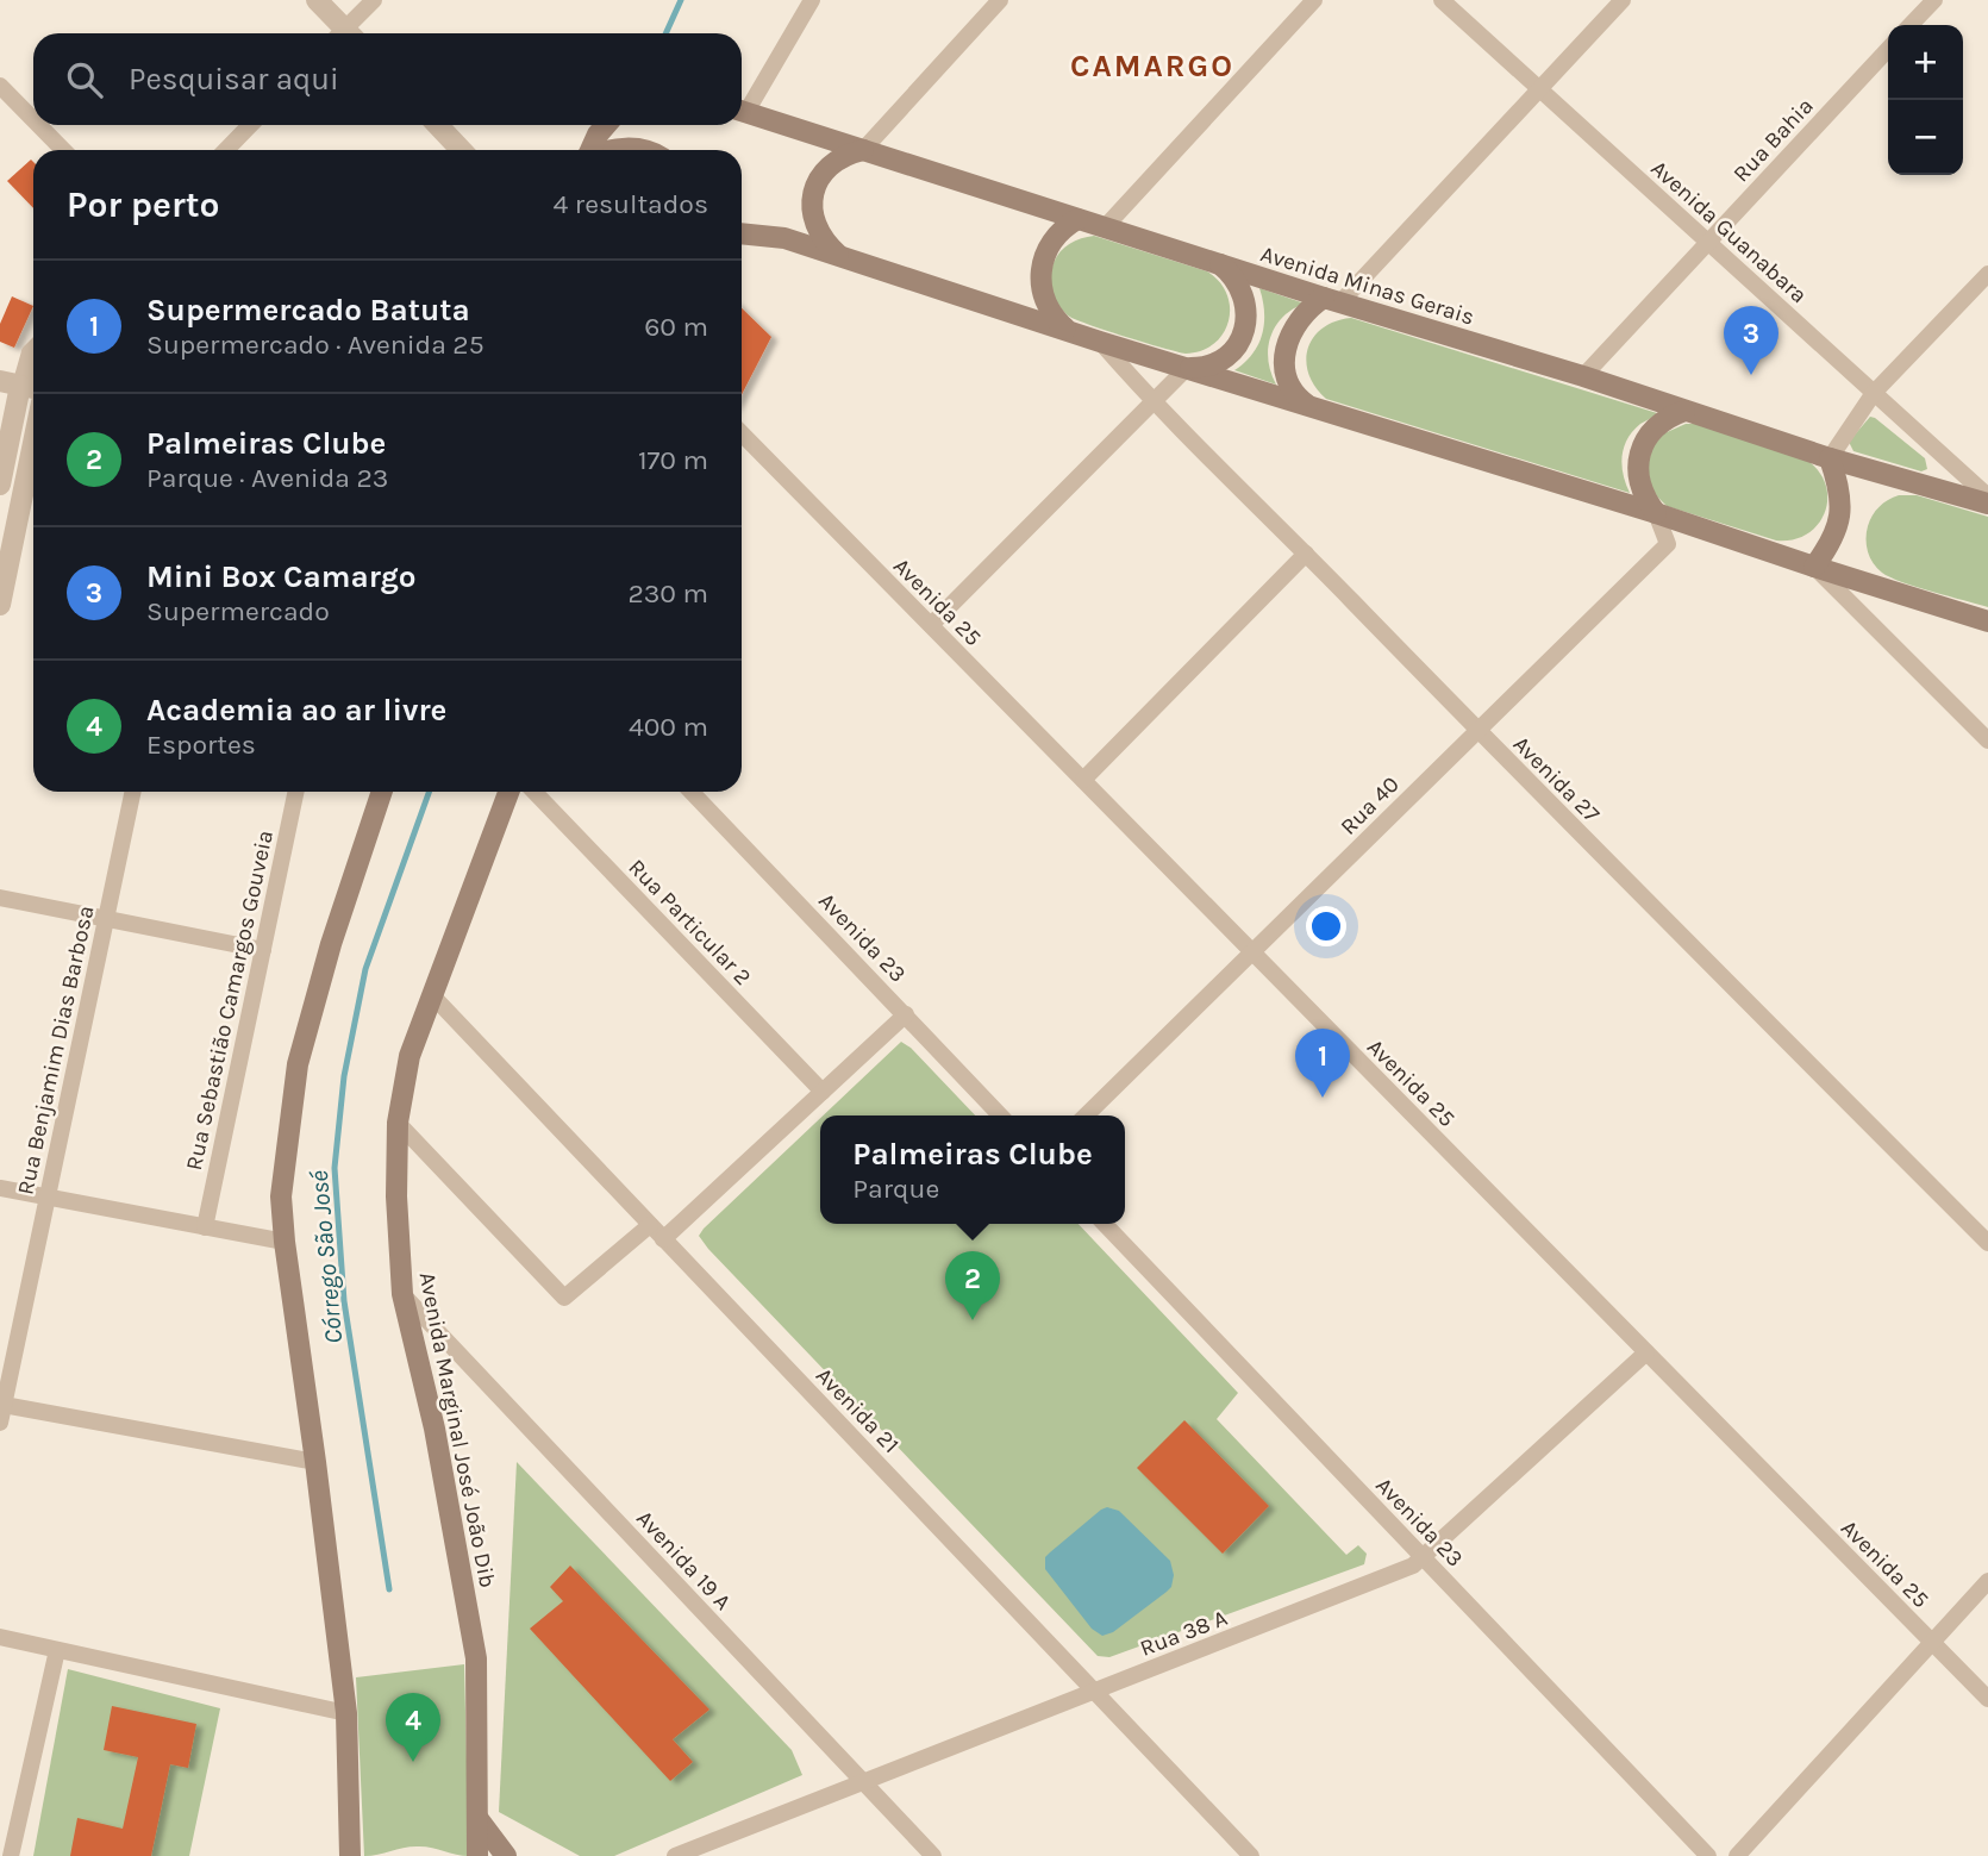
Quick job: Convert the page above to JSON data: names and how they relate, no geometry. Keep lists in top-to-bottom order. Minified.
{"streets":{"main road":["Avenida Minas Gerais","Avenida Marginal José João Dib"],"street":["Rua Bahia","Avenida Guanabara","Avenida 25","Avenida 27","Rua 40","Rua Particular 2","Avenida 23","Rua Sebastião Camargos Gouveia","Rua Benjamim Dias Barbosa","Avenida 21","Avenida 19 A","Rua 38 A"]},"crossings":[["Rua Bahia","Avenida Guanabara"],["Rua Bahia","Avenida Minas Gerais"],["Avenida 25","Rua 40"],["Avenida 25","Rua 38 A"],["Avenida 27","Rua 40"],["Avenida 23","Rua 38 A"],["Avenida 21","Avenida Marginal José João Dib"],["Avenida 21","Rua 38 A"],["Avenida Marginal José João Dib","Avenida 19 A"],["Avenida 19 A","Rua 38 A"]],"districts":["CAMARGO"],"water":["Córrego São José"],"page":{"map_buttons":["+","−"],"search":"Pesquisar aqui","heading":["Por perto","4 resultados"],"list":[{"mark":"1","name":"Supermercado Batuta","note":"Supermercado · Avenida 25","value":"60 m"},{"mark":"2","name":"Palmeiras Clube","note":"Parque · Avenida 23","value":"170 m"},{"mark":"3","name":"Mini Box Camargo","note":"Supermercado","value":"230 m"},{"mark":"4","name":"Academia ao ar livre","note":"Esportes","value":"400 m"}],"pins":["3","1","2","4"],"popup":["Palmeiras Clube","Parque"]}}
